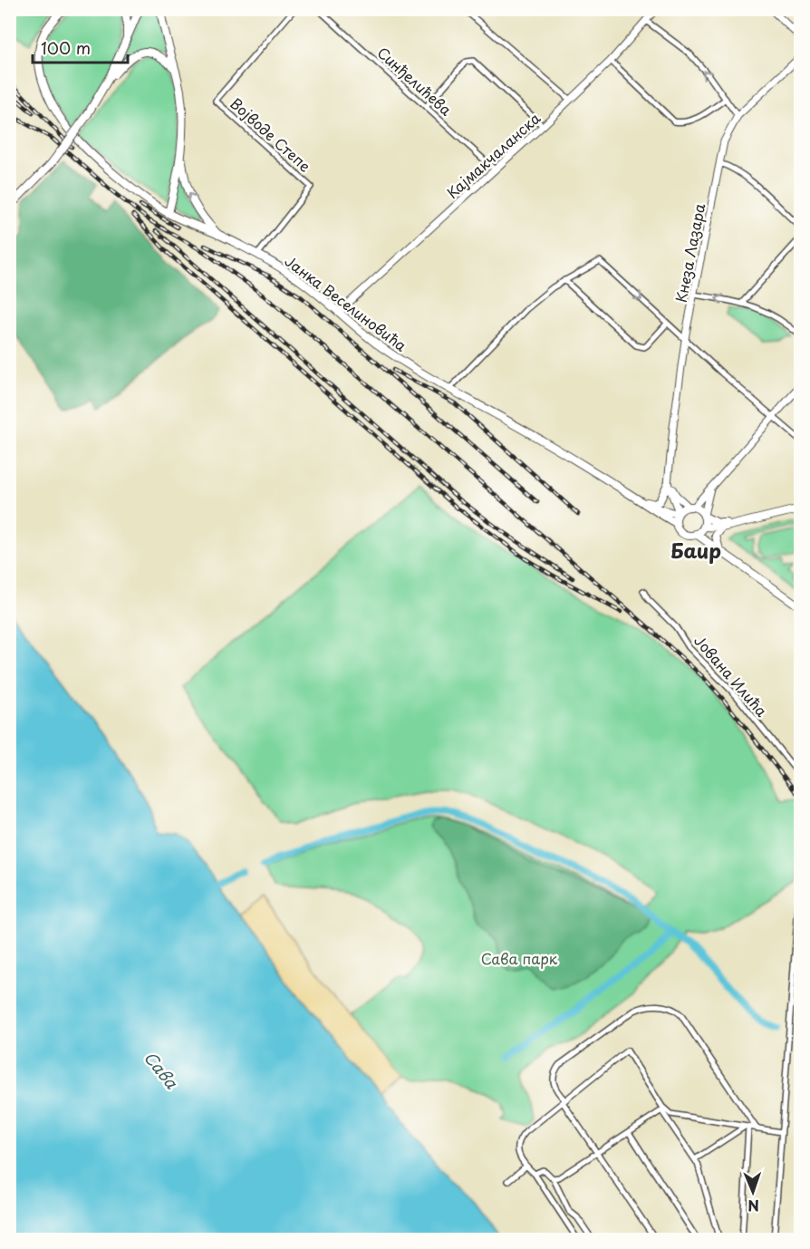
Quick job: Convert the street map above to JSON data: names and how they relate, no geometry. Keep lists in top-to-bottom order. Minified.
{"streets":{"main road":["Јанка Веселиновића"],"street":["Синђелићева","Војводе Степе","Кајмакчаланска","Кнеза Лазара","Јована Илића"]},"crossings":[["Синђелићева","Кајмакчаланска"],["Војводе Степе","Јанка Веселиновића"],["Кајмакчаланска","Јанка Веселиновића"],["Кнеза Лазара","Јанка Веселиновића"]],"districts":["Баир"],"water":["Сава"],"parks":["Сава парк"],"scale_bar":"100 m","north":"bottom"}
